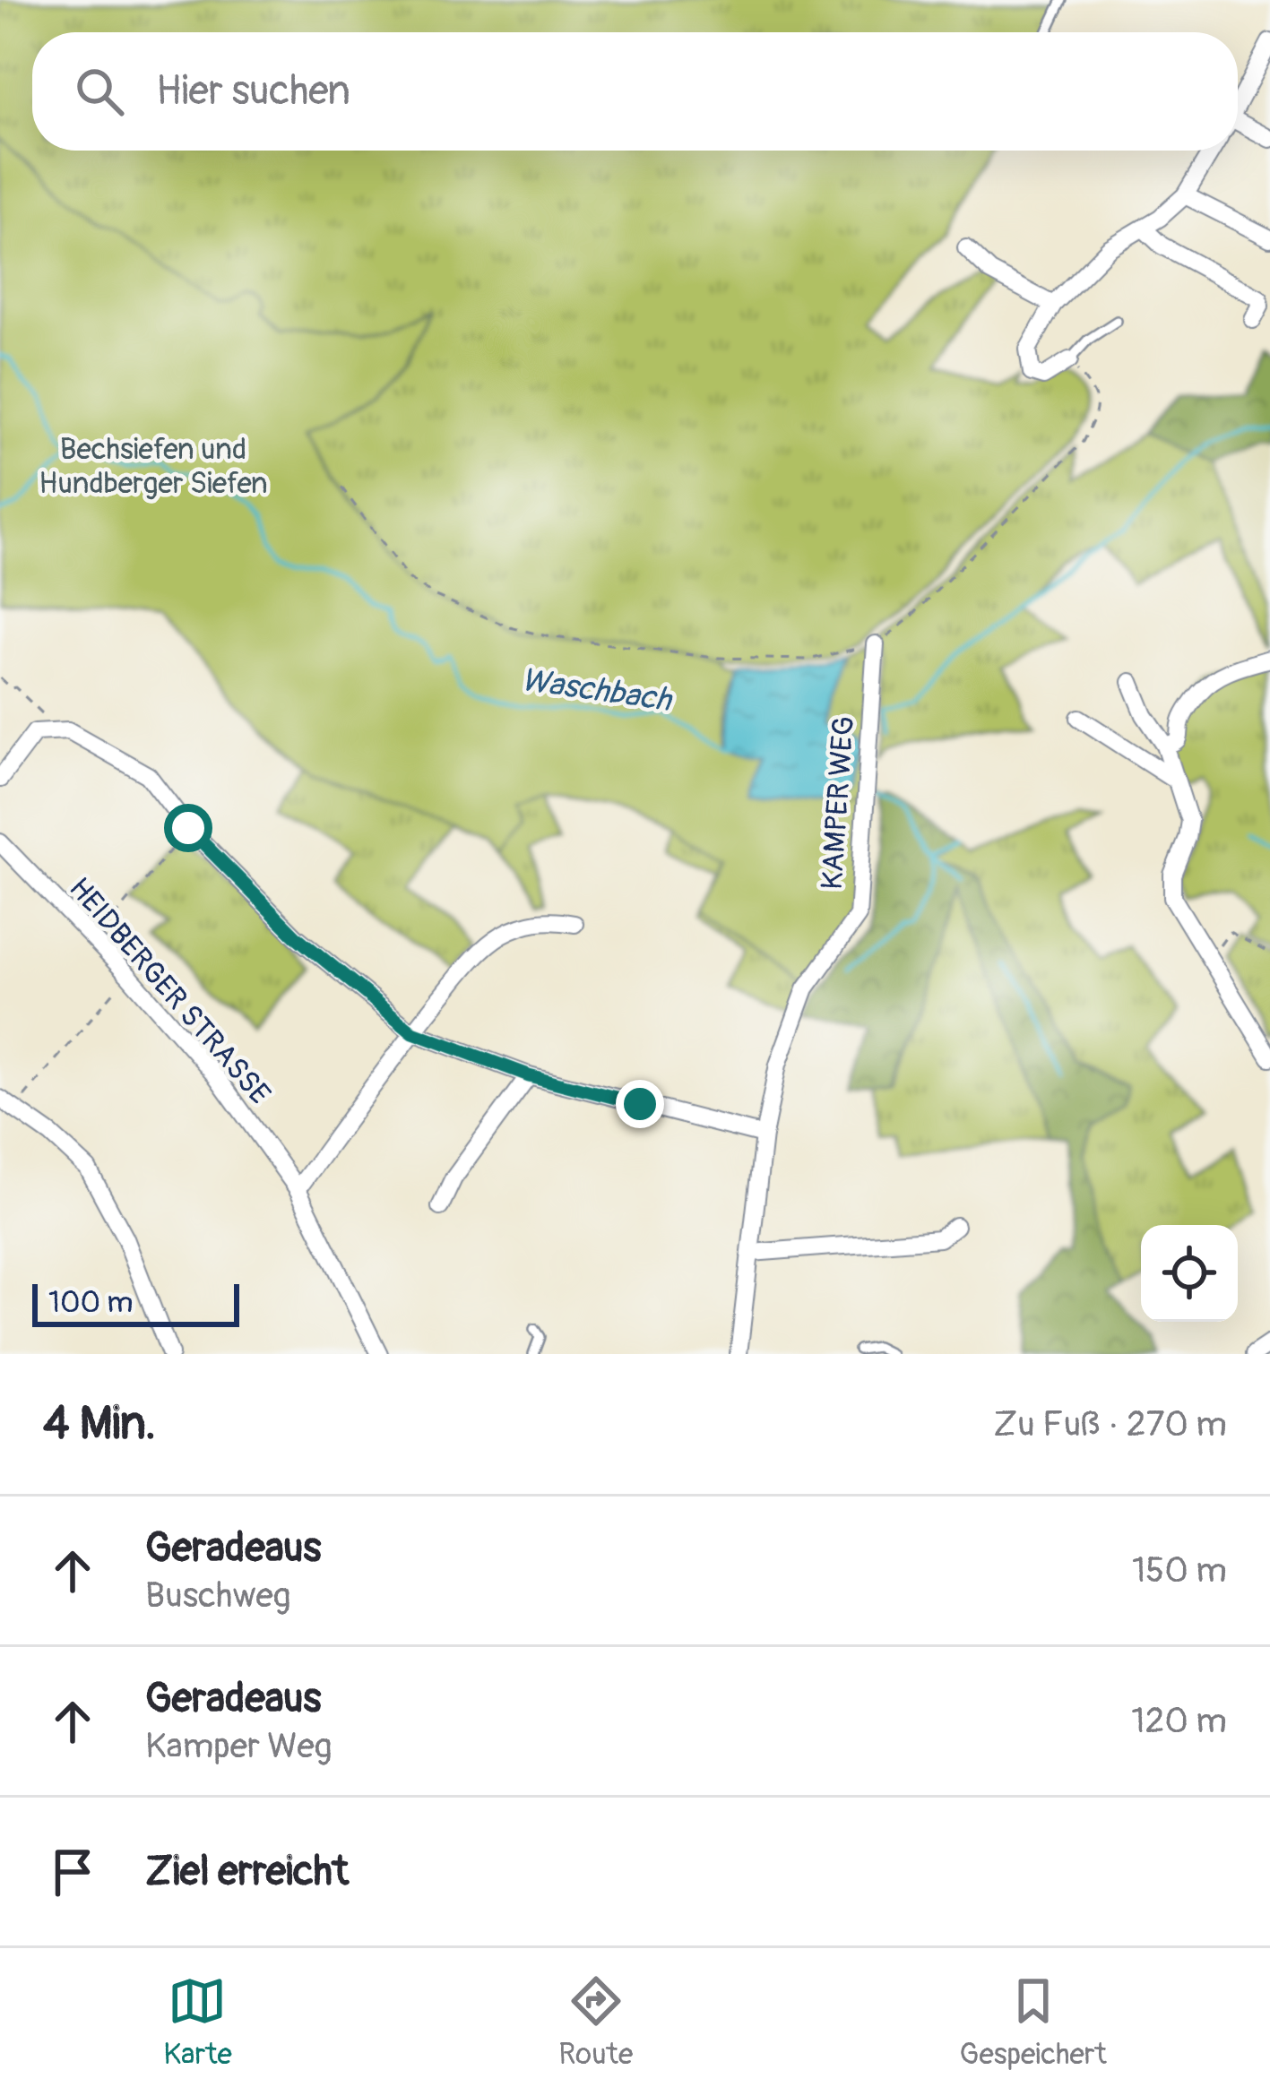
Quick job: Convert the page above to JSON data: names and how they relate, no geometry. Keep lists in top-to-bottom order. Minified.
{"streets":{"street":["KAMPER WEG","HEIDBERGER STRASSE"]},"water":["Waschbach"],"parks":["Bechsiefen und Hundberger Siefen"],"scale_bar":"100 m","page":{"search":"Hier suchen","scale":"100 m","heading":["4 Min.","Zu Fuß · 270 m"],"list":[["Geradeaus","Buschweg","150 m"],["Geradeaus","Kamper Weg","120 m"],"Ziel erreicht"],"nav":["Karte","Route","Gespeichert"]}}
